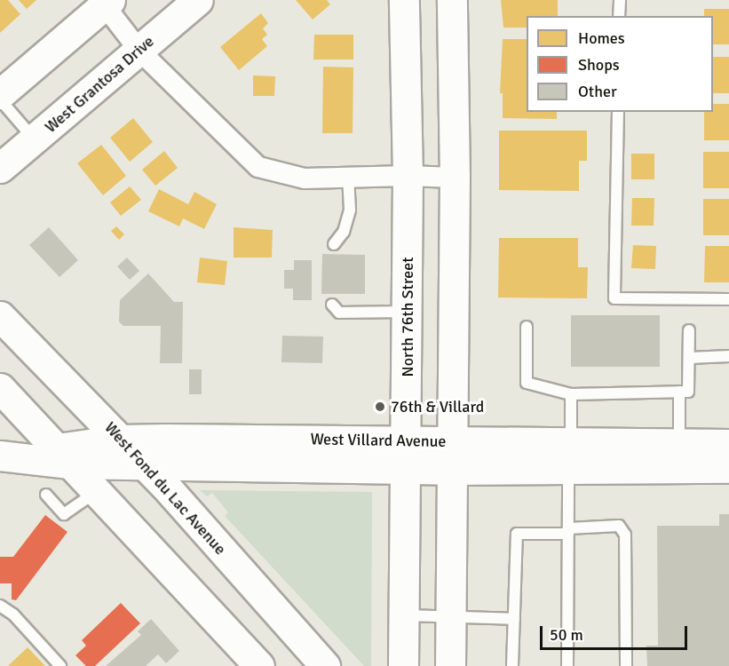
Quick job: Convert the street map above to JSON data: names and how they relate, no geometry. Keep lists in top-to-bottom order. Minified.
{"streets":{"street":["West Grantosa Drive","North 76th Street","West Villard Avenue","West Fond du Lac Avenue"]},"crossings":[["North 76th Street","West Villard Avenue"],["West Villard Avenue","West Fond du Lac Avenue"]],"places":["76th & Villard"],"legend":["Homes","Shops","Other"],"scale_bar":"50 m"}
